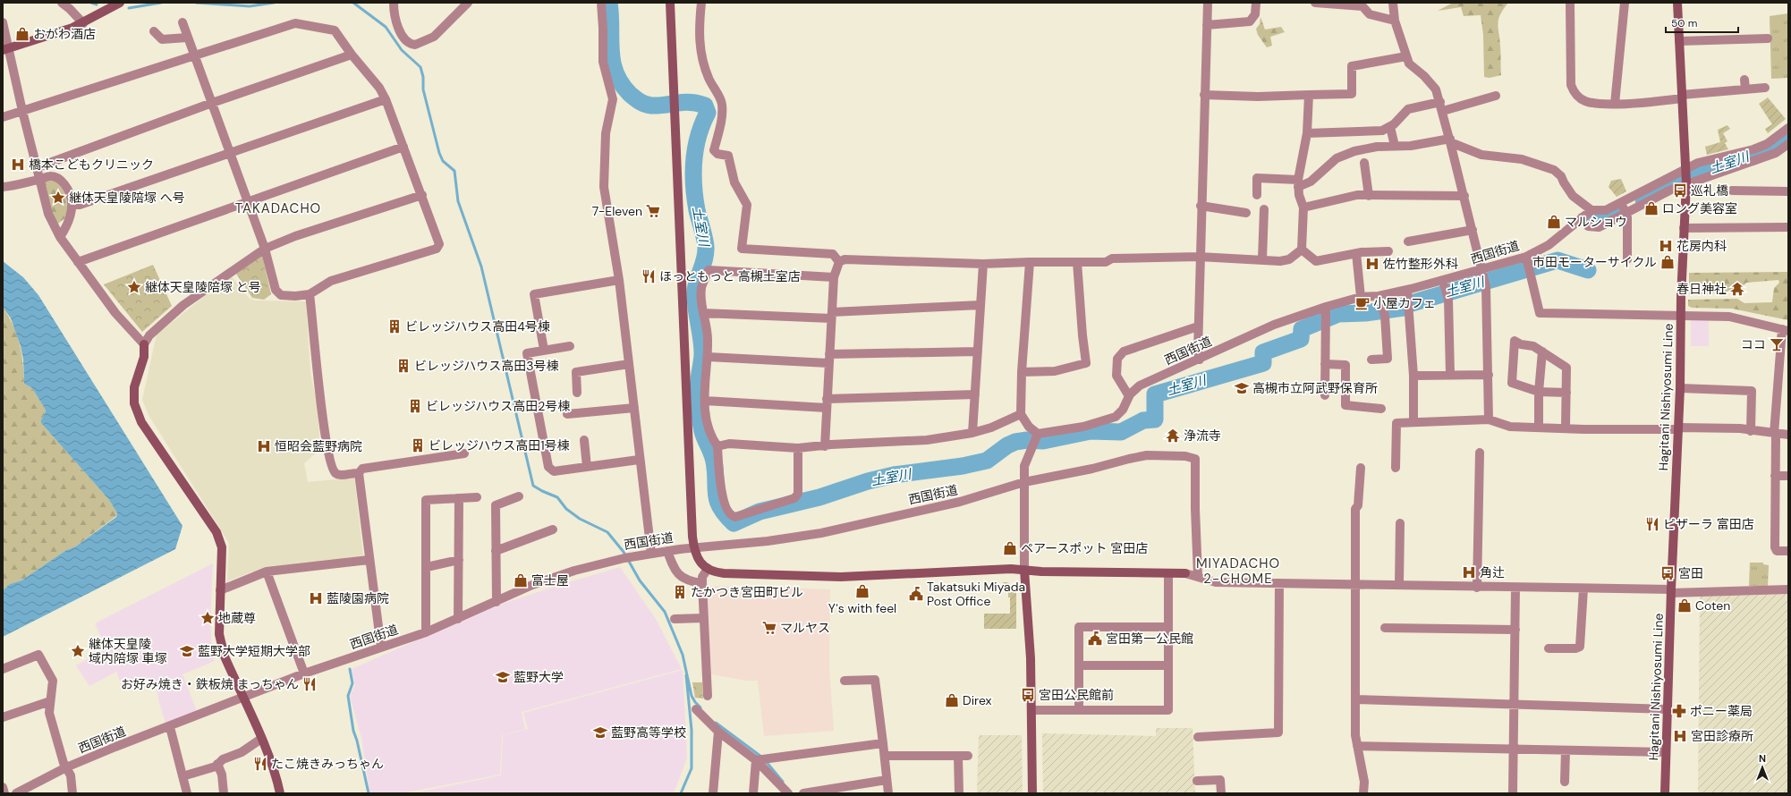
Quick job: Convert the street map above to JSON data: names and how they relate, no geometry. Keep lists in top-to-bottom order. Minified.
{"streets":{"street":["西国街道","Hagitani Nishiyosumi Line"]},"districts":["TAKADACHO","MIYADACHO 2-CHOME"],"water":["土室川"],"places":{"shop":["おがわ酒店","ロング美容室","マルショウ","市田モーターサイクル","ペアースポット 宮田店","富士屋","Y's with feel","Coten","Direx"],"hospital":["橋本こどもクリニック","花房内科","佐竹整形外科","恒昭会藍野病院","角辻","藍陵園病院","宮田診療所"],"bus stop":["巡礼橋","宮田","宮田公民館前"],"place":["継体天皇陵陪塚 へ号","継体天皇陵陪塚 と号","地蔵尊","継体天皇陵 域内陪塚 車塚"],"supermarket":["7-Eleven","マルヤス"],"restaurant":["ほっともっと 高槻土室店","ピザーラ 富田店","お好み焼き・鉄板焼 まっちゃん","たこ焼きみっちゃん"],"temple":["春日神社","浄流寺"],"cafe":["小屋カフェ"],"building":["ビレッジハウス高田4号棟","ビレッジハウス高田3号棟","ビレッジハウス高田2号棟","ビレッジハウス高田1号棟","たかつき宮田町ビル"],"bar":["ココ"],"school or university":["高槻市立阿武野保育所","藍野大学短期大学部","藍野大学","藍野高等学校"],"public building":["Takatsuki Miyada Post Office","宮田第一公民館"],"pharmacy":["ポニー薬局"]},"scale_bar":"50 m","north":"top"}
